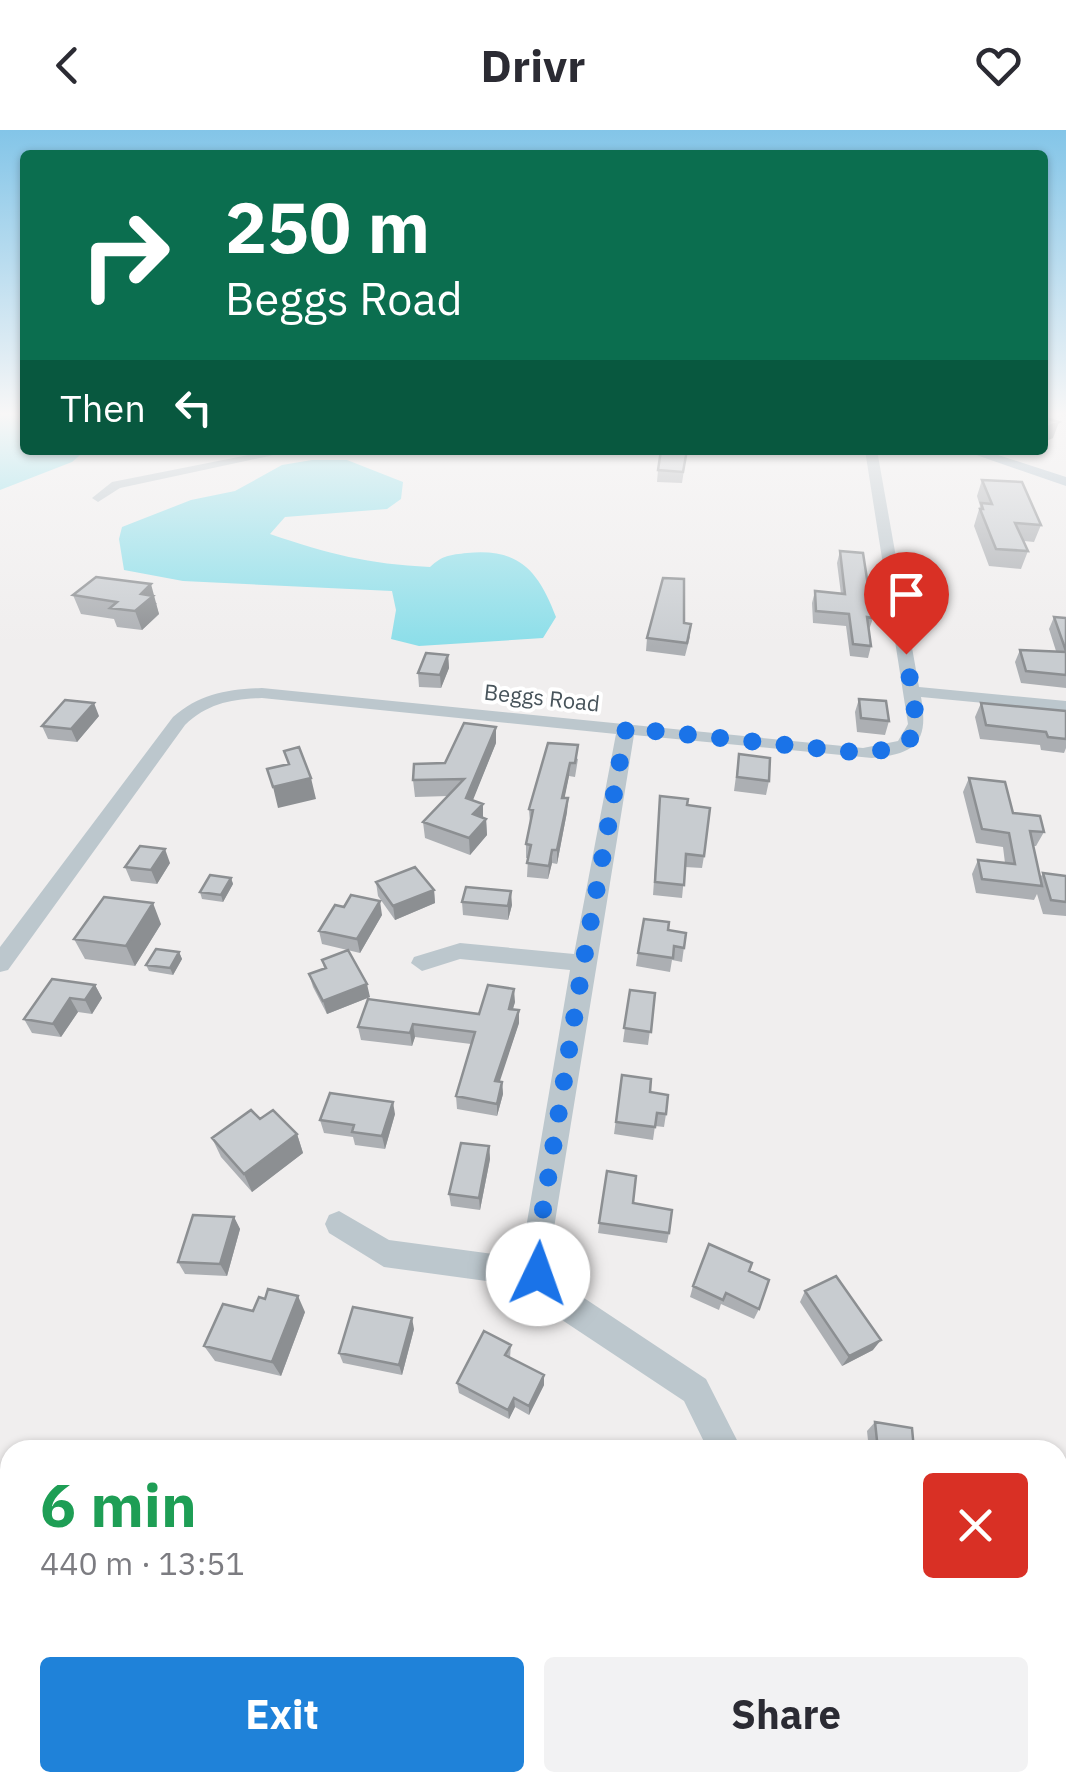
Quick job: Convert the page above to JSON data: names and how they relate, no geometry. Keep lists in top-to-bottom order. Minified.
{"streets":{"street":["Beggs Road"]},"page":{"header":"Drivr","turn":["250 m","Beggs Road"],"then":"Then","heading":["6 min","440 m · 13:51"],"buttons":["Exit","Share"]}}
